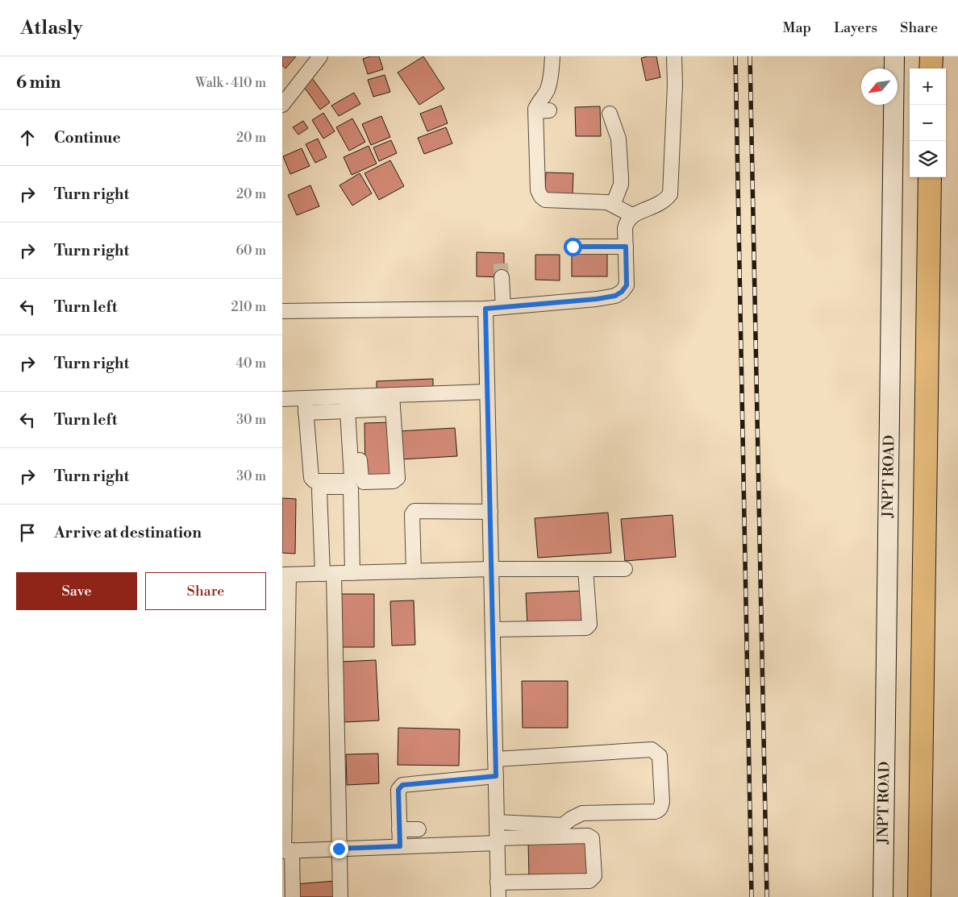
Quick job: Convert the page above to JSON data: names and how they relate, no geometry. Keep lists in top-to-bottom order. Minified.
{"streets":{"street":["JNPT ROAD"]},"north":"bottom left","page":{"header":"Atlasly","nav":["Map","Layers","Share"],"heading":["6 min","Walk · 410 m"],"map_buttons":["+","−"],"list":[["Continue","20 m"],["Turn right","20 m"],["Turn right","60 m"],["Turn left","210 m"],["Turn right","40 m"],["Turn left","30 m"],["Turn right","30 m"],"Arrive at destination"],"buttons":["Save","Share"]}}
